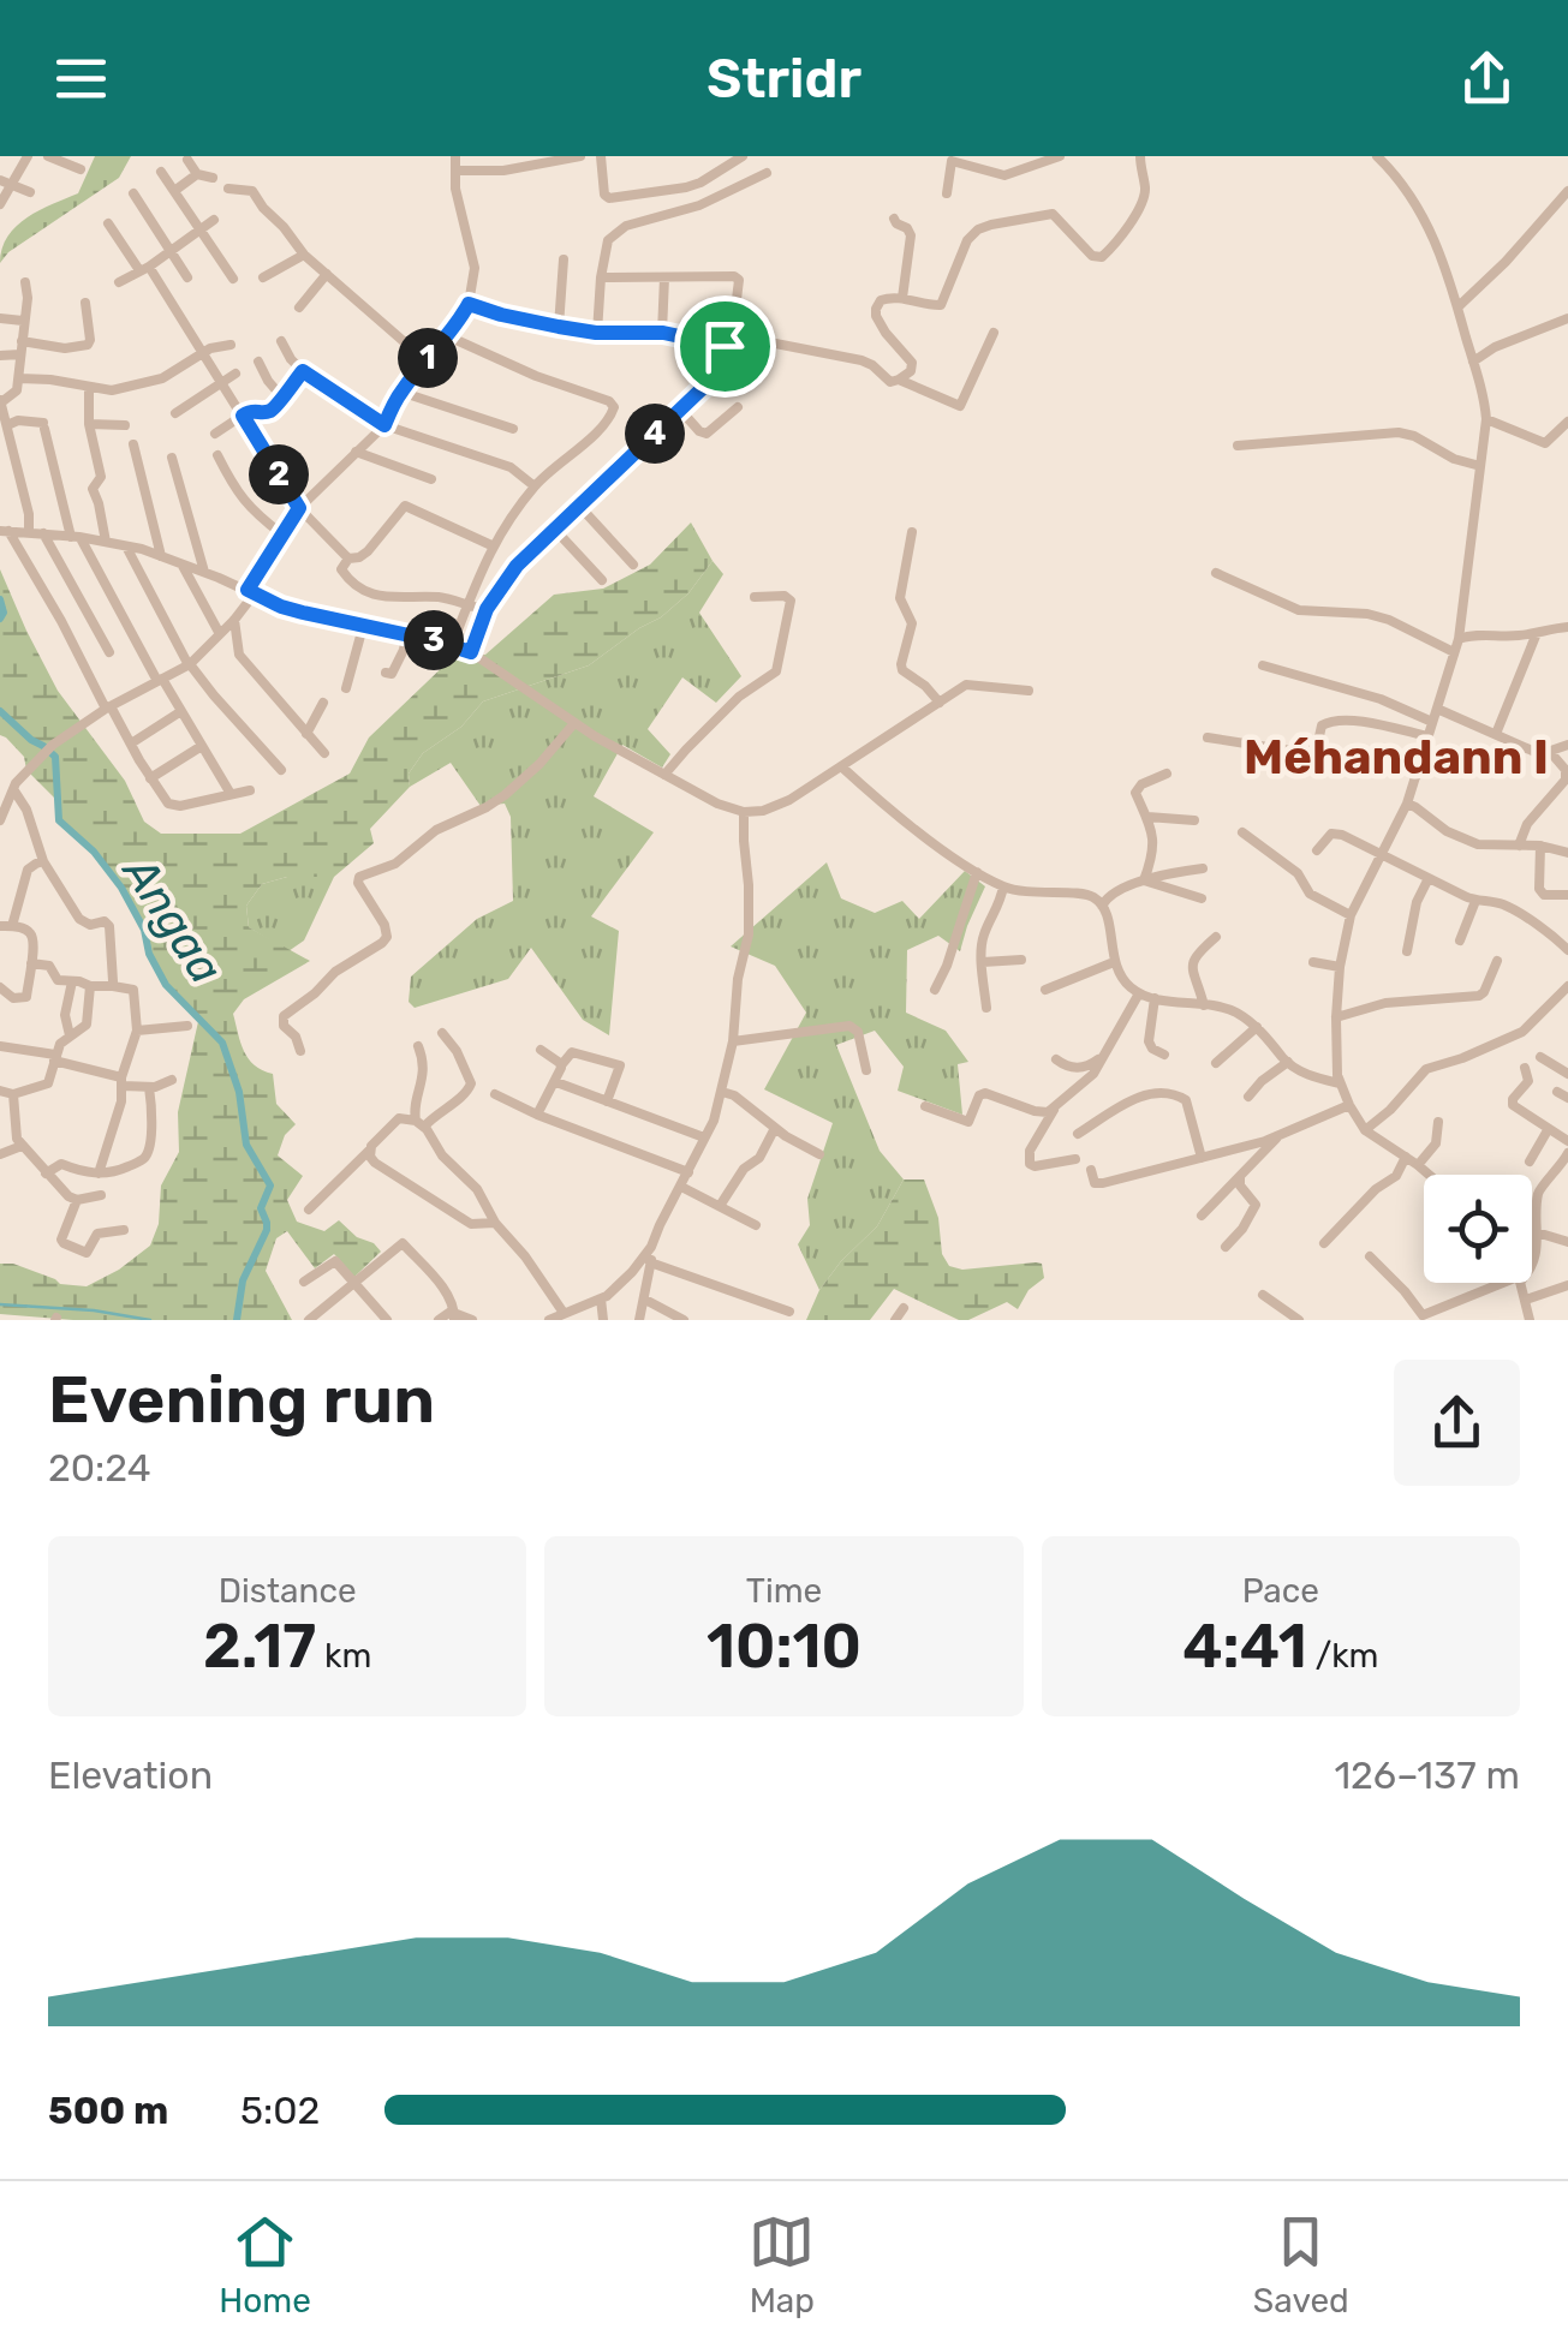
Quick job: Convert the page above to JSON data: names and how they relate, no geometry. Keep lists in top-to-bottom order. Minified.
{"districts":["Méhandann I"],"water":["Angaa"],"page":{"header":"Stridr","pins":["1","4","2","3"],"heading":["Evening run","20:24"],"stats":[["Distance","2.17 km"],["Time","10:10"],["Pace","4:41 /km"]],"chart":["Elevation","126–137 m"],"list":[{"name":"500 m","note":"5:02"}],"tabs":["Home","Map","Saved"]}}
